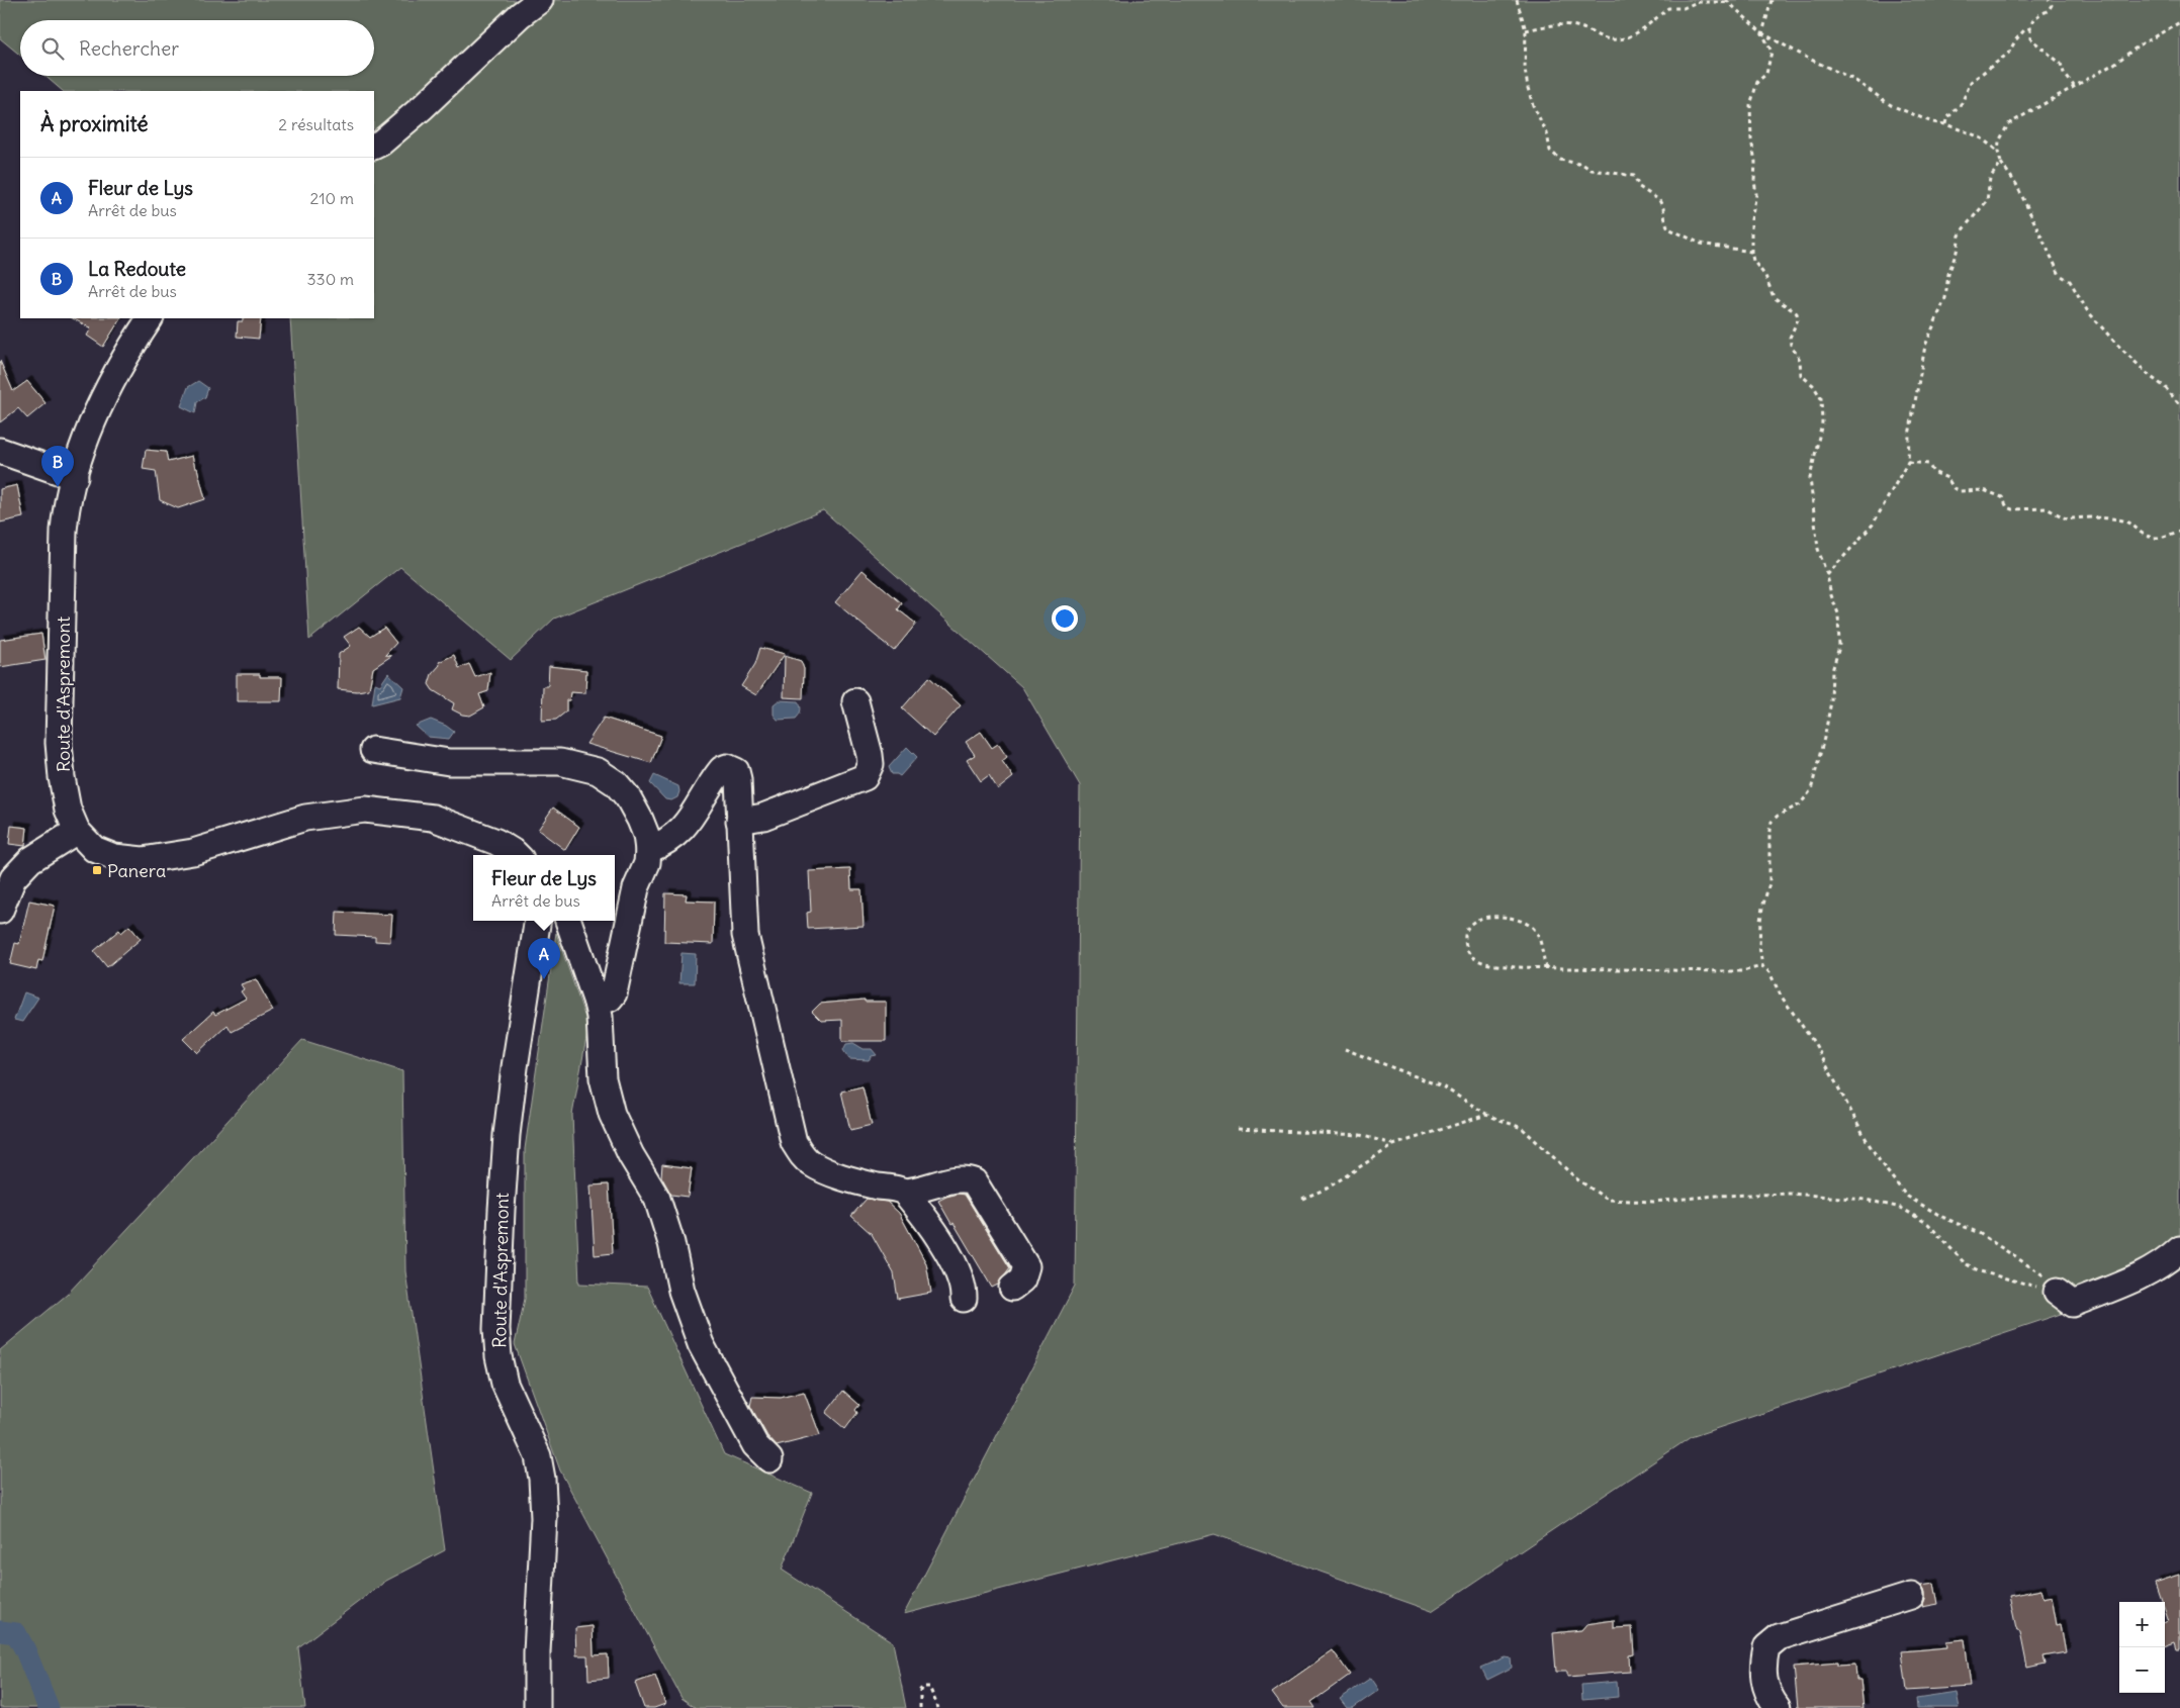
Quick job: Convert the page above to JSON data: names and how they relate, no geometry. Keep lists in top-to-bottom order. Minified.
{"streets":{"street":["Route d'Aspremont"]},"places":{"transit":["Panera"]},"page":{"search":"Rechercher","heading":["À proximité","2 résultats"],"list":[{"mark":"A","name":"Fleur de Lys","note":"Arrêt de bus","value":"210 m"},{"mark":"B","name":"La Redoute","note":"Arrêt de bus","value":"330 m"}],"pins":["B","A"],"popup":["Fleur de Lys","Arrêt de bus"],"map_buttons":["+","−"]}}
